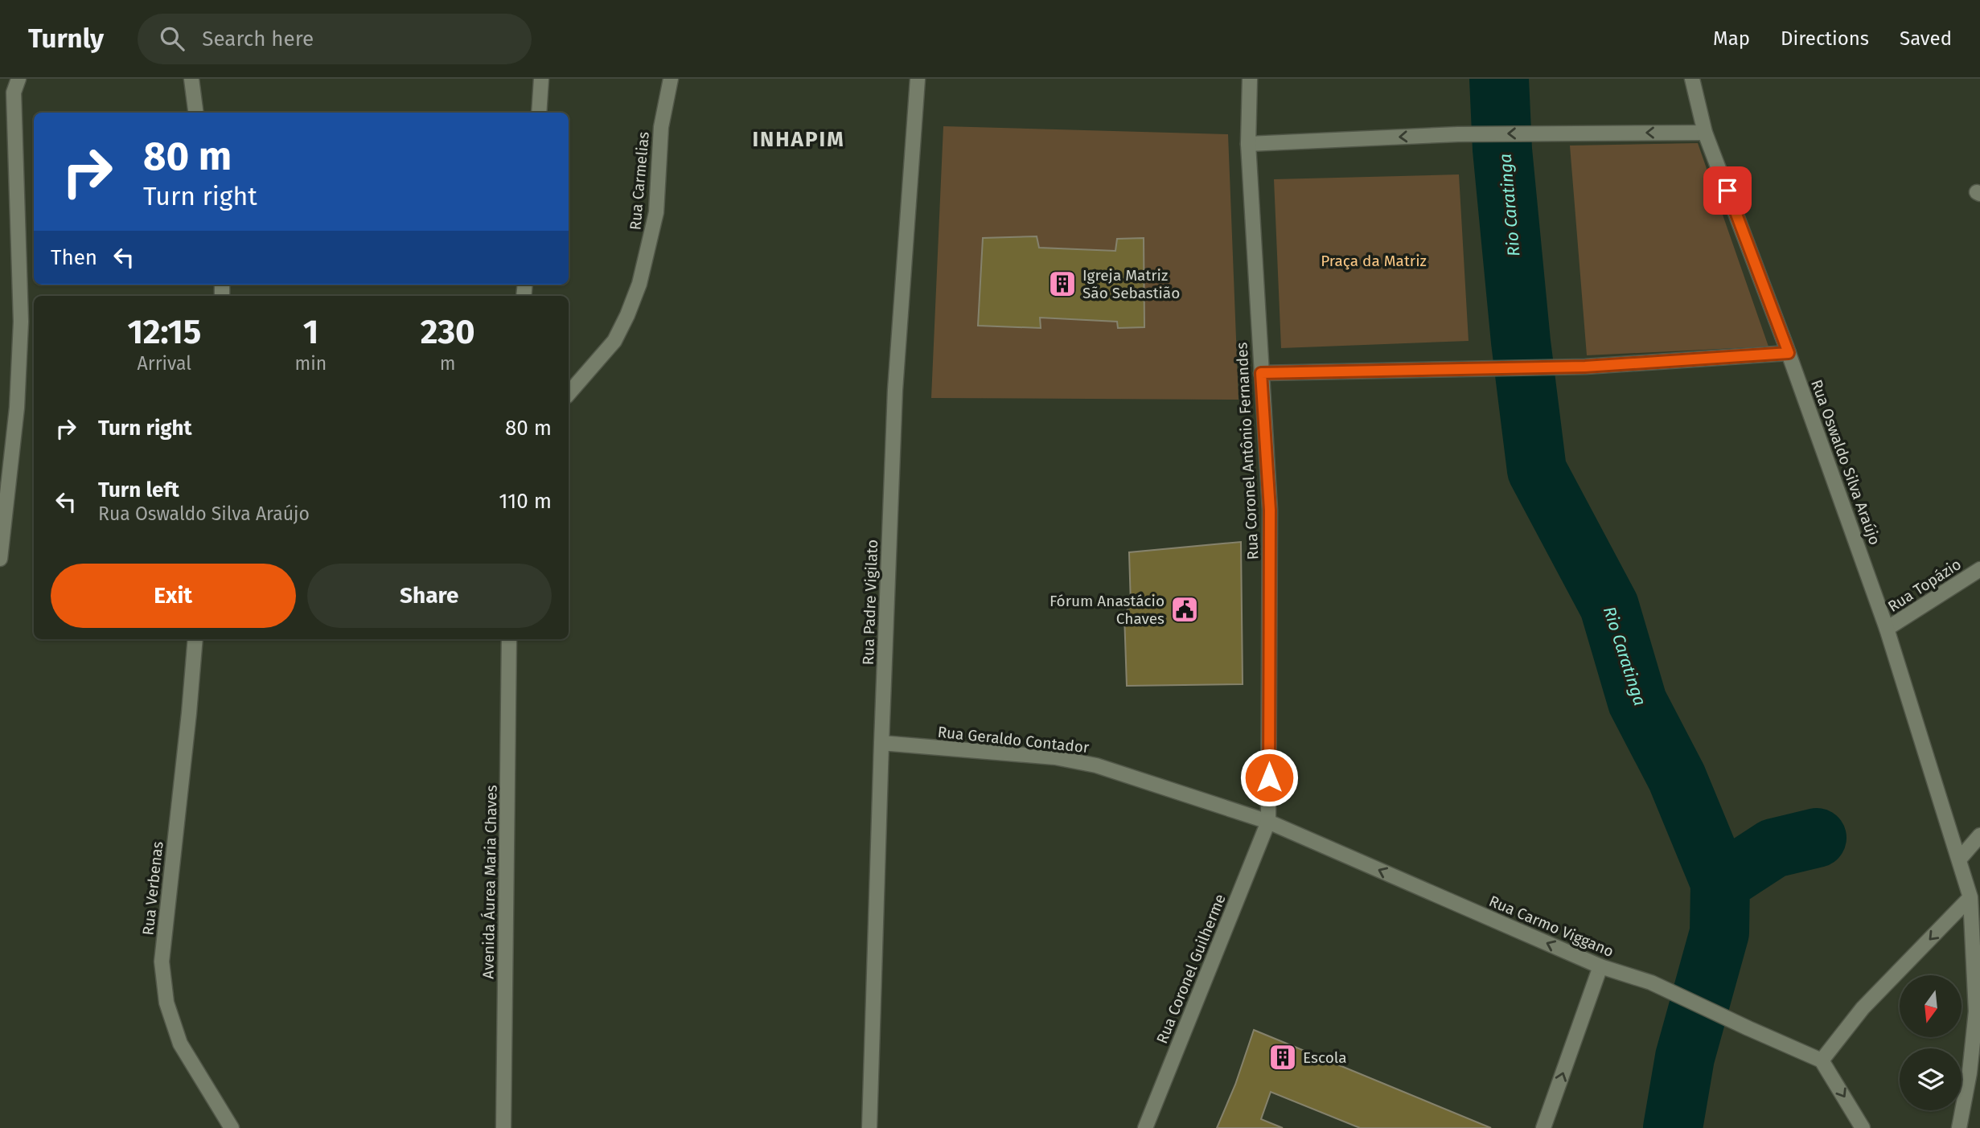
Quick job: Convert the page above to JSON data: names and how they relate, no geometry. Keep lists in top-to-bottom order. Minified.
{"streets":{"street":["Rua Carmelias","Rua Coronel Antônio Fernandes","Rua Oswaldo Silva Araújo","Rua Topázio","Rua Padre Vigilato","Rua Geraldo Contador","Avenida Áurea Maria Chaves","Rua Verbenas","Rua Carmo Viggano","Rua Coronel Guilherme"]},"crossings":[["Rua Coronel Antônio Fernandes","Rua Geraldo Contador"],["Rua Coronel Antônio Fernandes","Rua Carmo Viggano"],["Rua Coronel Antônio Fernandes","Rua Coronel Guilherme"],["Rua Oswaldo Silva Araújo","Rua Topázio"],["Rua Padre Vigilato","Rua Geraldo Contador"],["Rua Geraldo Contador","Rua Carmo Viggano"],["Rua Geraldo Contador","Rua Coronel Guilherme"],["Rua Carmo Viggano","Rua Coronel Guilherme"]],"one_way":["Rua Carmo Viggano"],"districts":["INHAPIM"],"water":["Rio Caratinga"],"parks":["Praça da Matriz"],"places":{"building":["Igreja Matriz São Sebastião","Escola"],"public building":["Fórum Anastácio Chaves"]},"north":"bottom","page":{"header":"Turnly","search":"Search here","nav":["Map","Directions","Saved"],"turn":["80 m","Turn right"],"then":"Then","eta":["12:15","Arrival","1","min","230","m"],"list":[{"name":"Turn right","value":"80 m"},{"name":"Turn left","note":"Rua Oswaldo Silva Araújo","value":"110 m"}],"buttons":["Exit","Share"]}}
